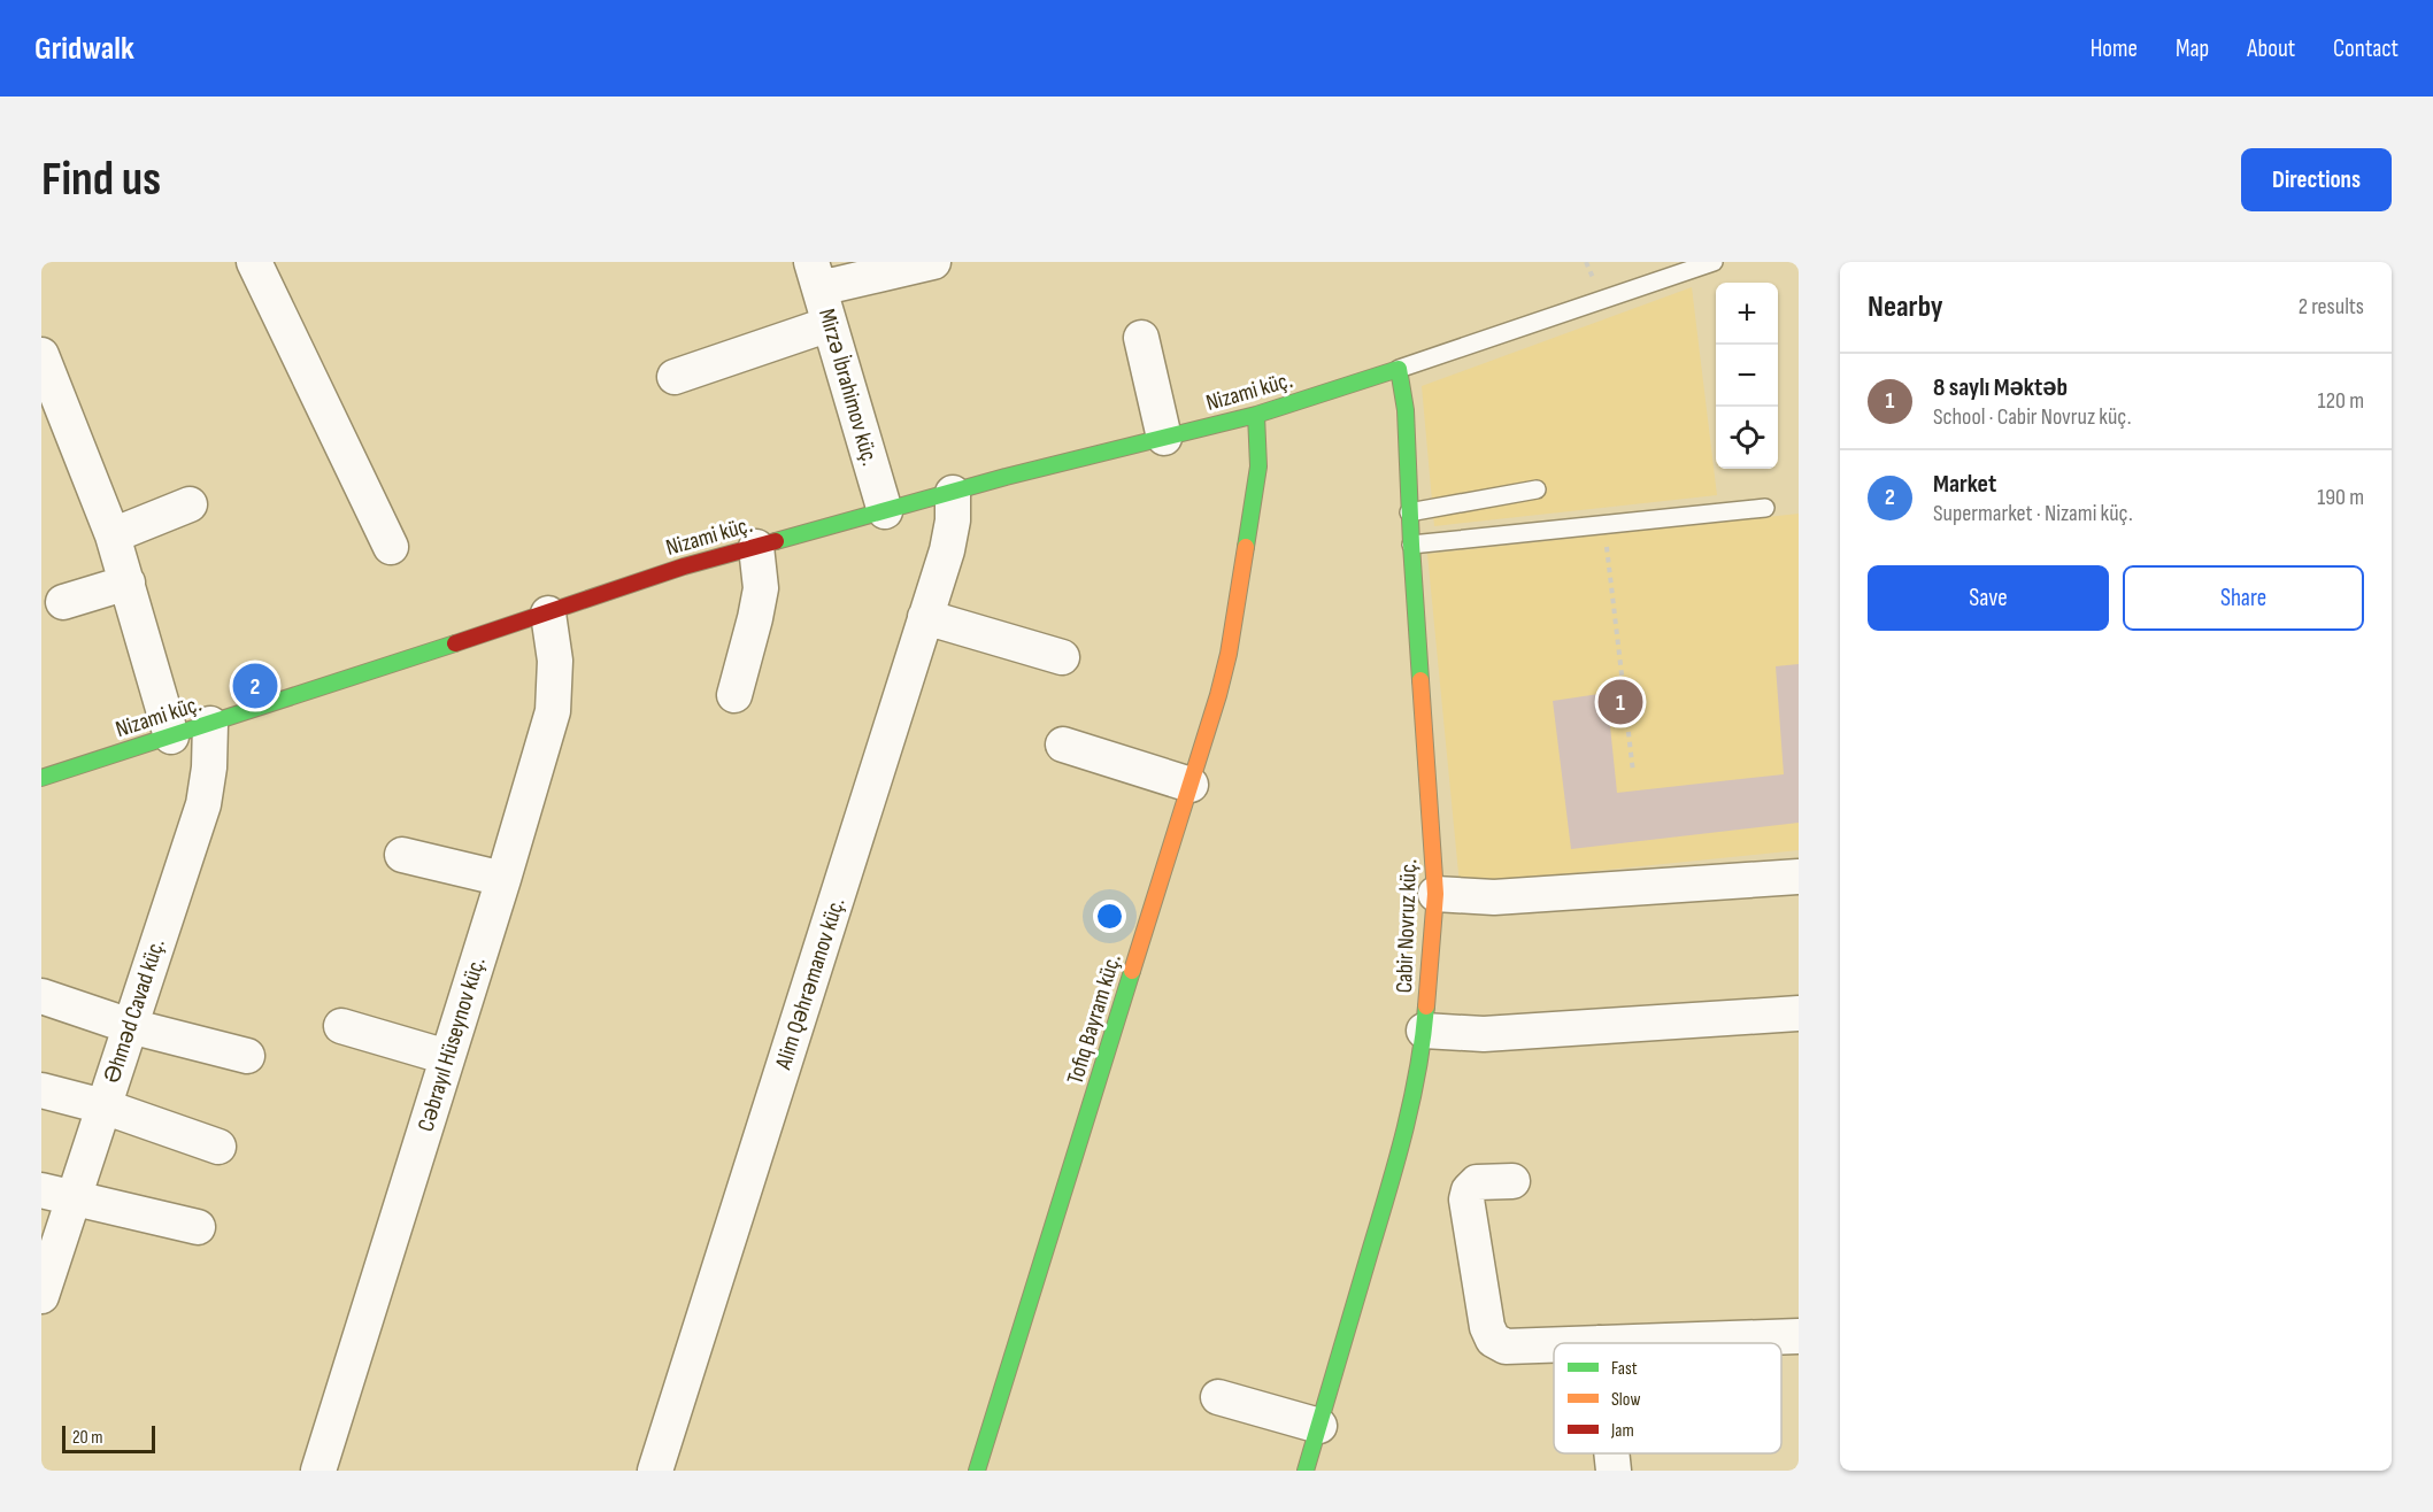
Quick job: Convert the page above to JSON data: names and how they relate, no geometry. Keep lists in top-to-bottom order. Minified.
{"streets":{"street":["Mirzə İbrahimov küç.","Nizami küç.","Cabir Novruz küç.","Alim Qəhrəmanov küç.","Əhməd Cavad küç.","Tofiq Bayram küç.","Cəbrayıl Hüseynov küç."]},"crossings":[["Mirzə İbrahimov küç.","Nizami küç."],["Nizami küç.","Cabir Novruz küç."],["Nizami küç.","Alim Qəhrəmanov küç."],["Nizami küç.","Əhməd Cavad küç."],["Nizami küç.","Tofiq Bayram küç."],["Nizami küç.","Cəbrayıl Hüseynov küç."]],"legend":["Fast","Slow","Jam"],"scale_bar":"20 m","page":{"header":"Gridwalk","nav":["Home","Map","About","Contact"],"buttons":["Directions",["Save","Share"]],"title":"Find us","heading":["Nearby","2 results"],"map_buttons":["+","−"],"list":[{"mark":"1","name":"8 saylı Məktəb","note":"School · Cabir Novruz küç.","value":"120 m"},{"mark":"2","name":"Market","note":"Supermarket · Nizami küç.","value":"190 m"}],"pins":["2","1"],"scale":"20 m"}}
